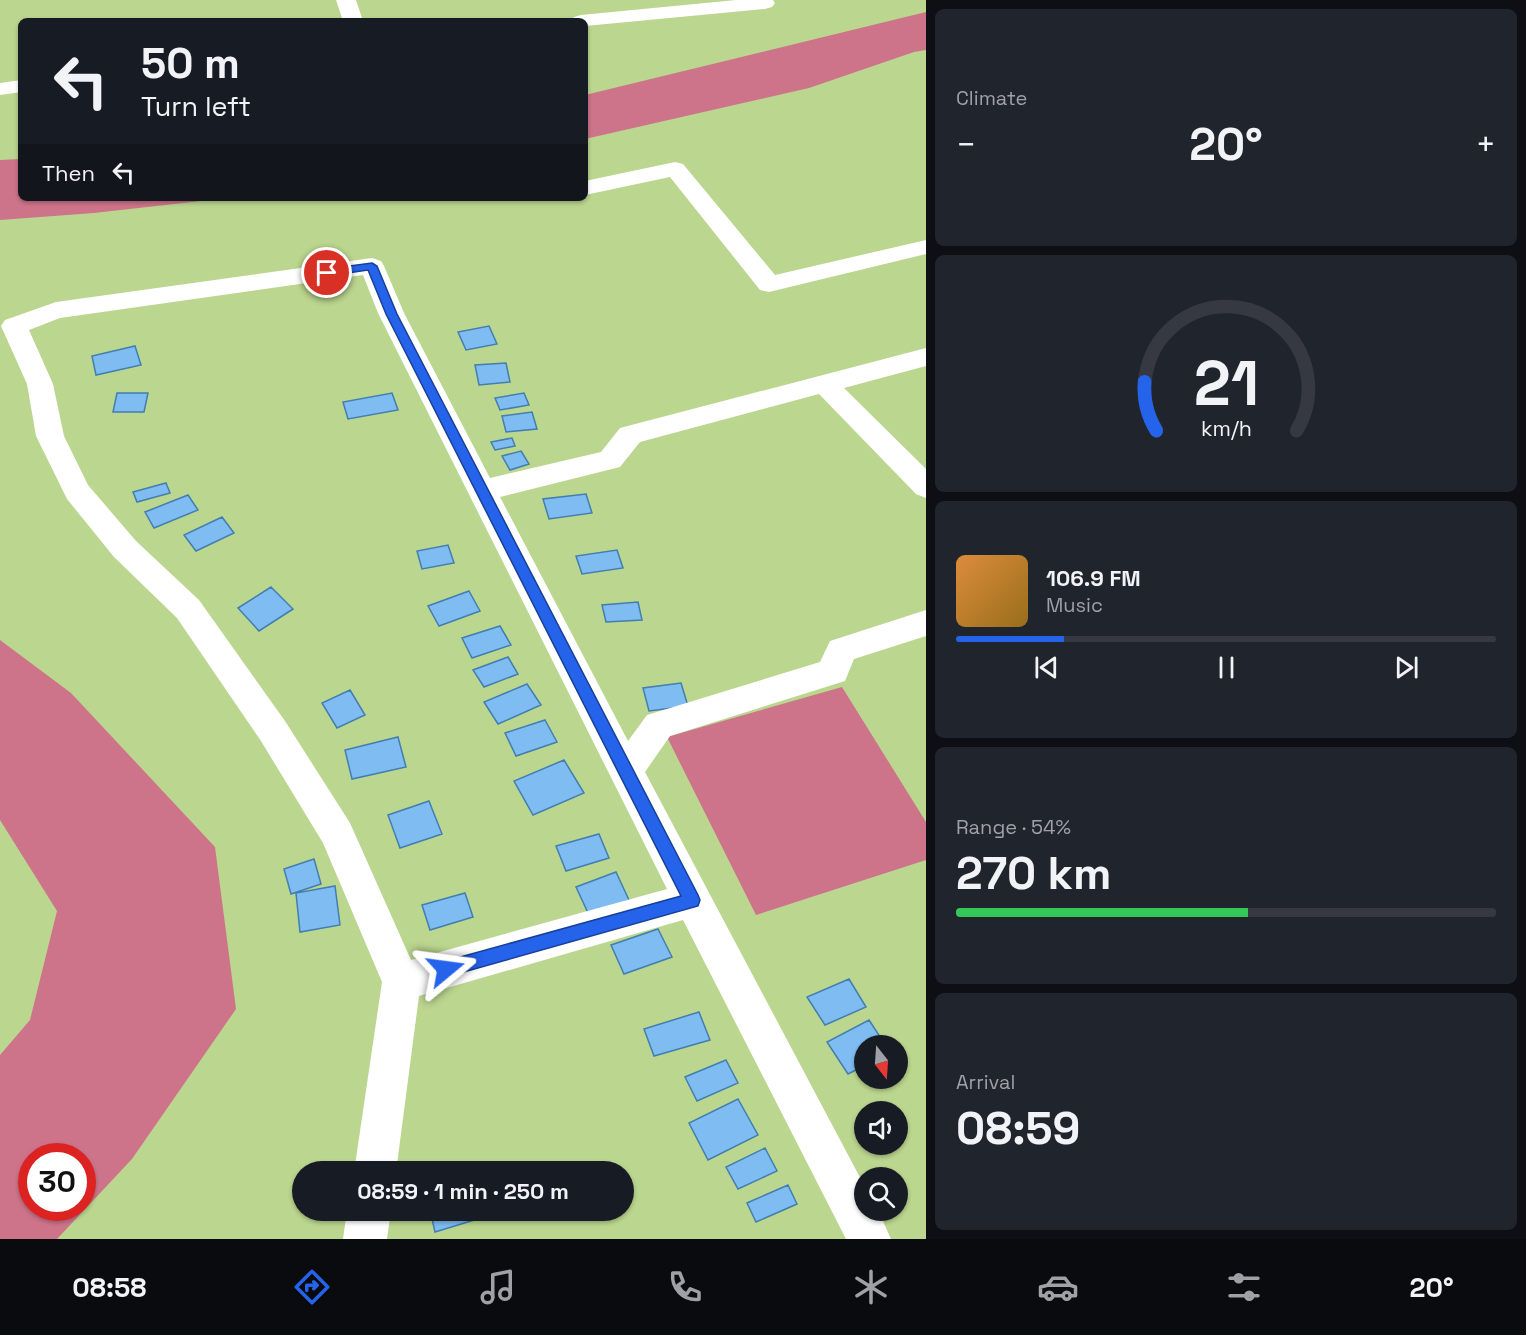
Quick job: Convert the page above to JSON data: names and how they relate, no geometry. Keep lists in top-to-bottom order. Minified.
{"north":"bottom","page":{"tile":["Climate",["Range · 54%","270 km"],["Arrival","08:59"]],"turn":["50 m","Turn left"],"heat":["−","20°","+"],"then":"Then","song":["106.9 FM","Music"],"limit":"30","trip":"08:59 · 1 min · 250 m","tabs":["08:58","20°"],"gauge":["21","km/h"]}}
